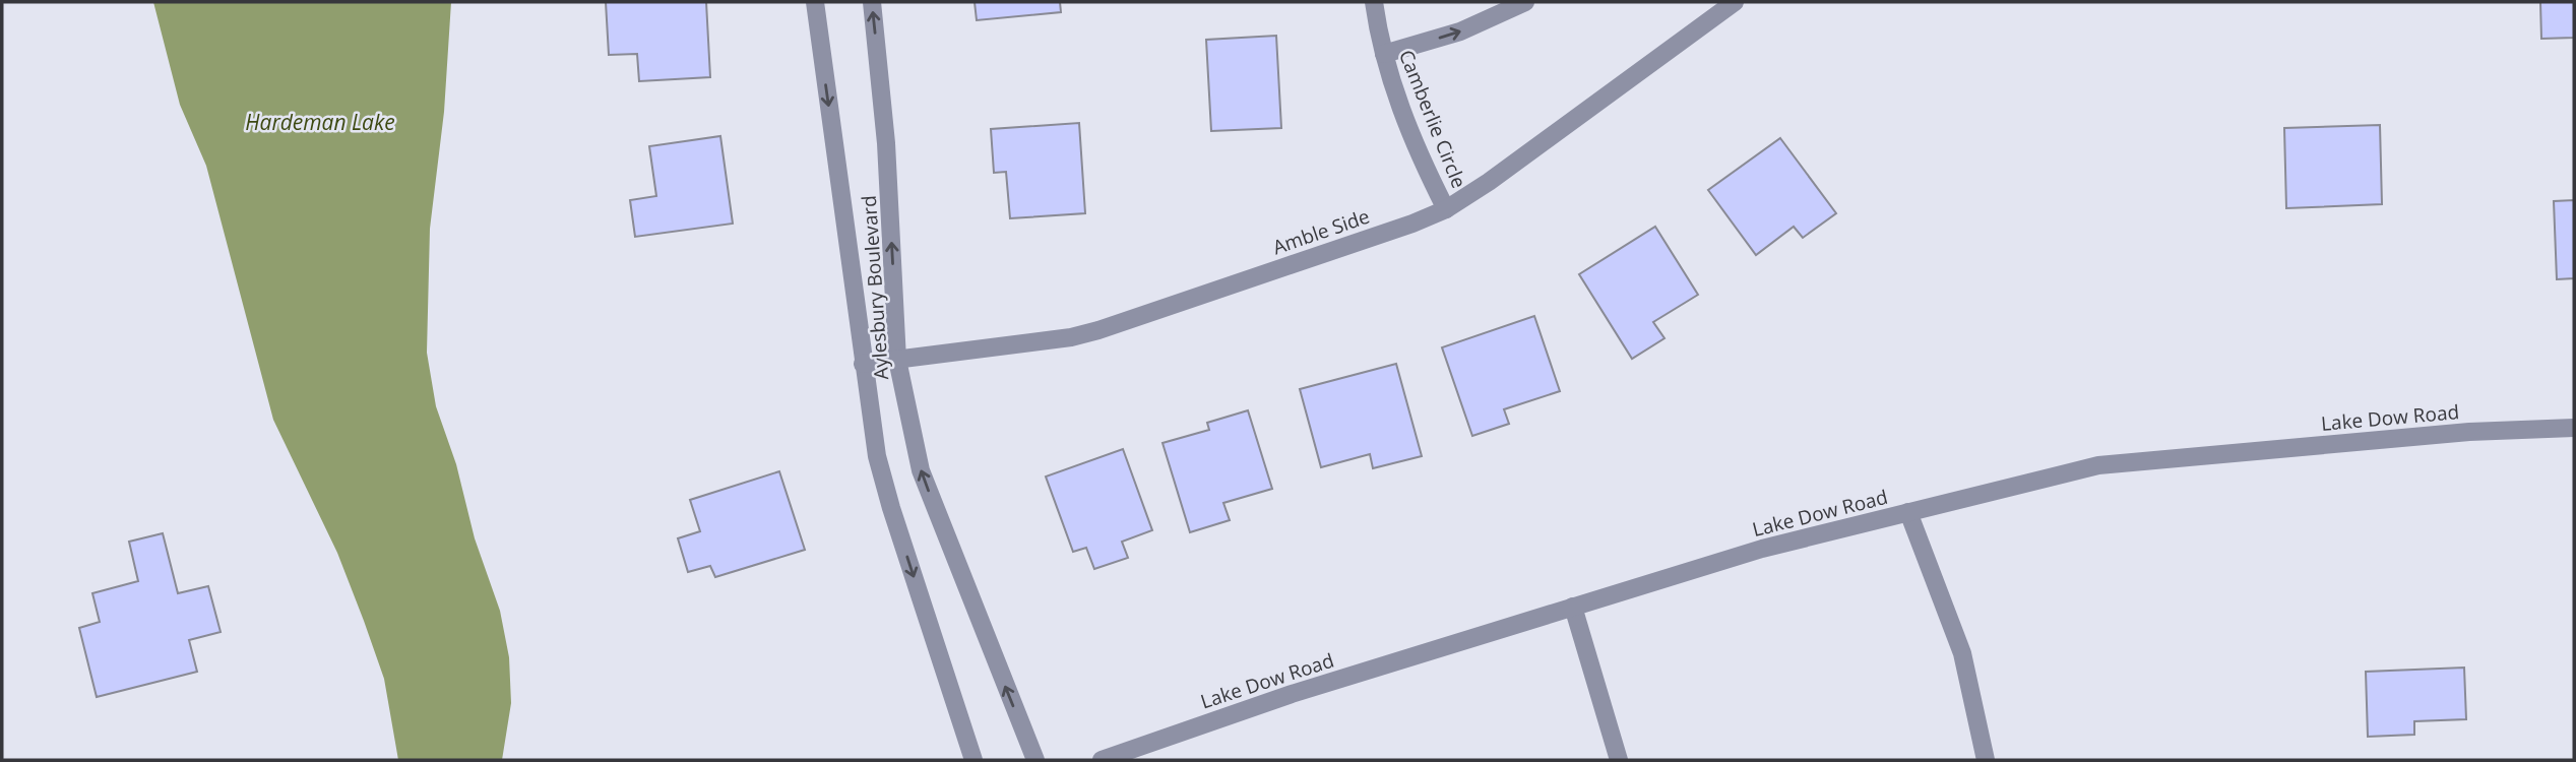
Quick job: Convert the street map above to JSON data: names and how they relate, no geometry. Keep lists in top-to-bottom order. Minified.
{"streets":{"street":["Camberlie Circle","Amble Side","Aylesbury Boulevard","Lake Dow Road"]},"crossings":[["Camberlie Circle","Amble Side"],["Amble Side","Aylesbury Boulevard"]],"water":["Hardeman Lake"]}
